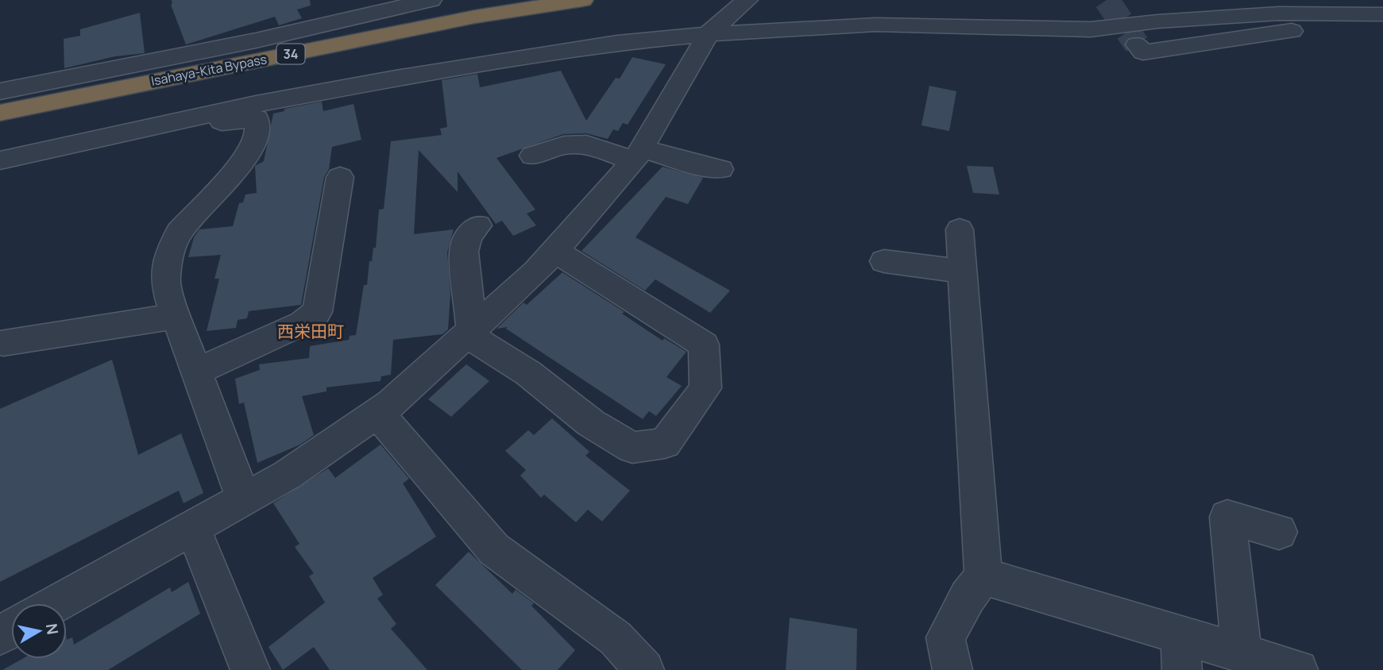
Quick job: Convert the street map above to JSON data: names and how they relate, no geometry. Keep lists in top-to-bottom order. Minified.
{"streets":{"highway":["34","Isahaya-Kita Bypass"]},"districts":["西栄田町"],"north":"right"}
